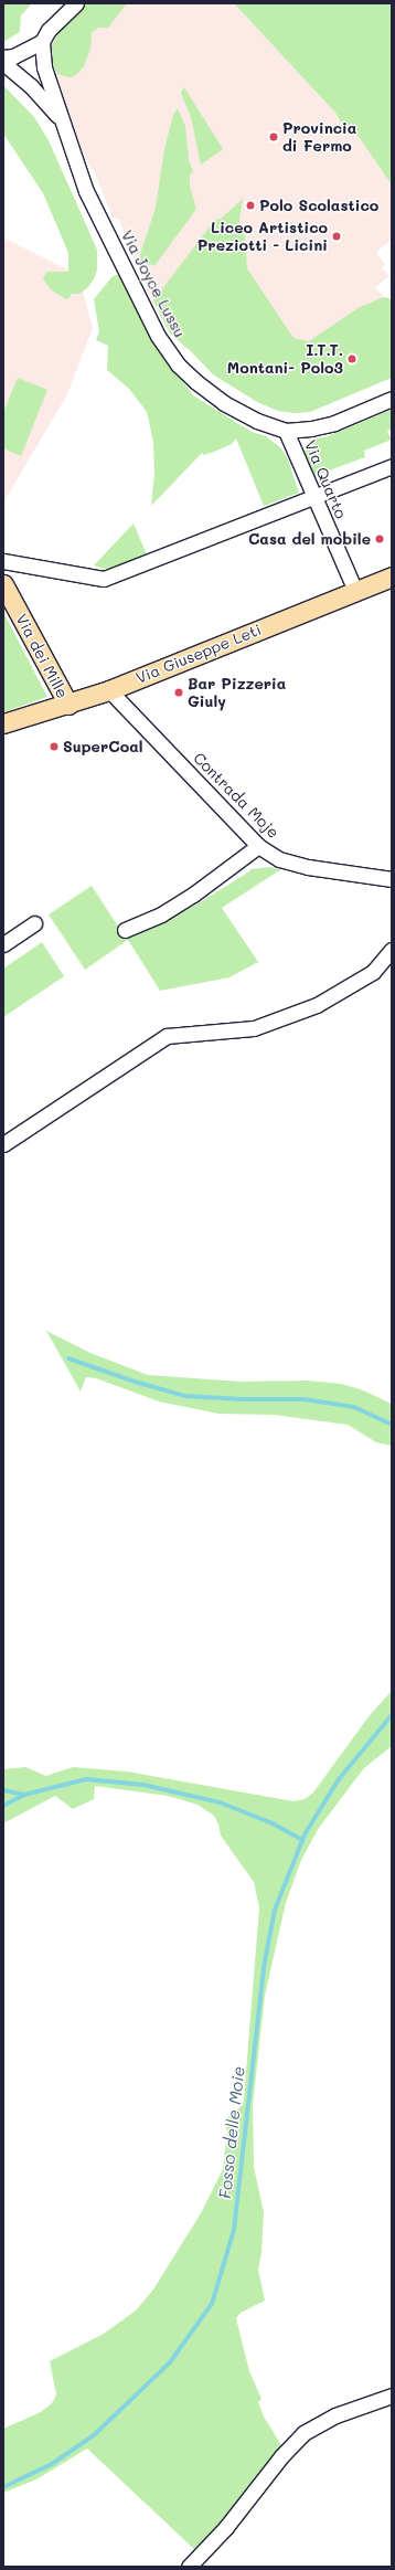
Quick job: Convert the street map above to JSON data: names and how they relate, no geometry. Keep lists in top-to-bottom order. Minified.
{"streets":{"main road":["Via Giuseppe Leti","Via dei Mille"],"street":["Via Joyce Lussu","Via Quarto","Contrada Moje"]},"crossings":[["Via Joyce Lussu","Via Quarto"],["Via Quarto","Via Giuseppe Leti"],["Via Giuseppe Leti","Via dei Mille"],["Via Giuseppe Leti","Contrada Moje"]],"water":["Fosso delle Moie"],"places":["Provincia di Fermo","Polo Scolastico","Liceo Artistico Preziotti - Licini","I.T.T. Montani- Polo3","Casa del mobile","Bar Pizzeria Giuly","SuperCoal"]}
